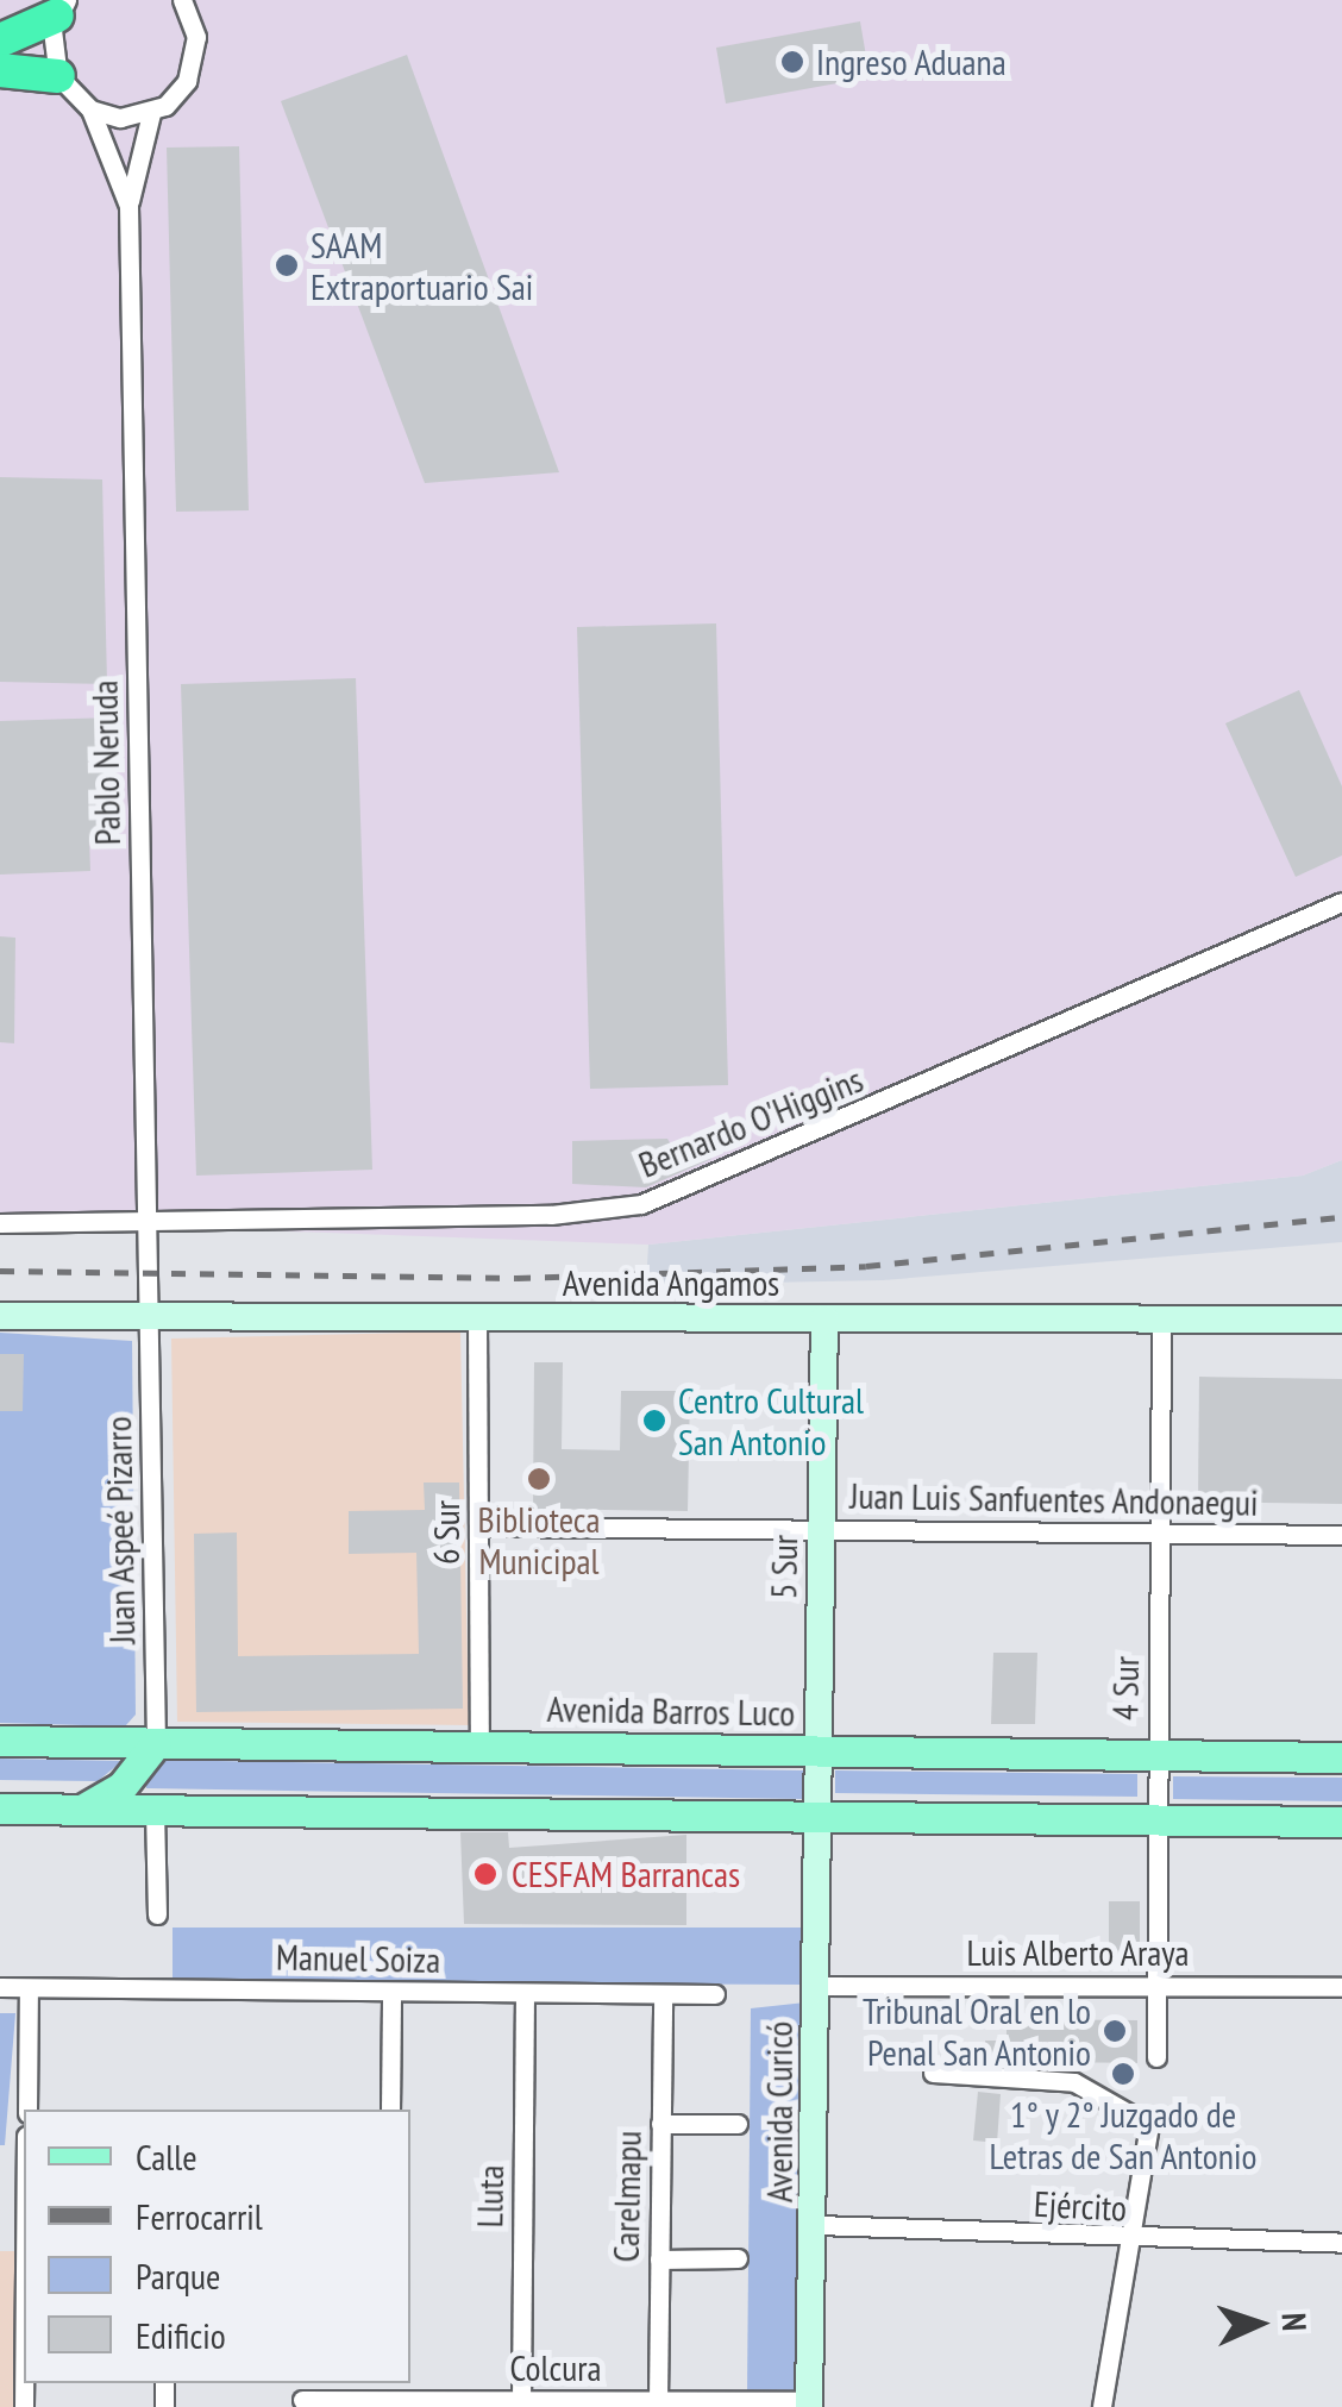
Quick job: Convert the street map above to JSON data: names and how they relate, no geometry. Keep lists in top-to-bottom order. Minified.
{"streets":{"main road":["Avenida Barros Luco"],"street":["Pablo Neruda","Bernardo O'Higgins","Avenida Angamos","Juan Luis Sanfuentes Andonaegui","Juan Aspeé Pizarro","6 Sur","5 Sur","4 Sur","Luis Alberto Araya","Manuel Soiza","Avenida Curicó","Lluta","Carelmapu","Ejército","Colcura"]},"crossings":[["Pablo Neruda","Bernardo O'Higgins"],["Pablo Neruda","Avenida Angamos"],["Pablo Neruda","Juan Aspeé Pizarro"],["Avenida Angamos","Juan Aspeé Pizarro"],["Avenida Angamos","6 Sur"],["Avenida Angamos","5 Sur"],["Avenida Angamos","4 Sur"],["Juan Luis Sanfuentes Andonaegui","6 Sur"],["Juan Luis Sanfuentes Andonaegui","5 Sur"],["Juan Luis Sanfuentes Andonaegui","4 Sur"],["Juan Aspeé Pizarro","Avenida Barros Luco"],["6 Sur","Avenida Barros Luco"],["5 Sur","Avenida Barros Luco"],["5 Sur","Avenida Curicó"],["4 Sur","Avenida Barros Luco"],["4 Sur","Luis Alberto Araya"],["Luis Alberto Araya","Avenida Curicó"],["Manuel Soiza","Lluta"],["Manuel Soiza","Carelmapu"],["Avenida Curicó","Ejército"],["Avenida Curicó","Colcura"],["Lluta","Colcura"],["Carelmapu","Colcura"]],"places":["Ingreso Aduana","SAAM Extraportuario Sai","Centro Cultural San Antonio","Biblioteca Municipal","CESFAM Barrancas","Tribunal Oral en lo Penal San Antonio","1° y 2° Juzgado de Letras de San Antonio"],"legend":["Calle","Ferrocarril","Parque","Edificio"],"north":"right"}
